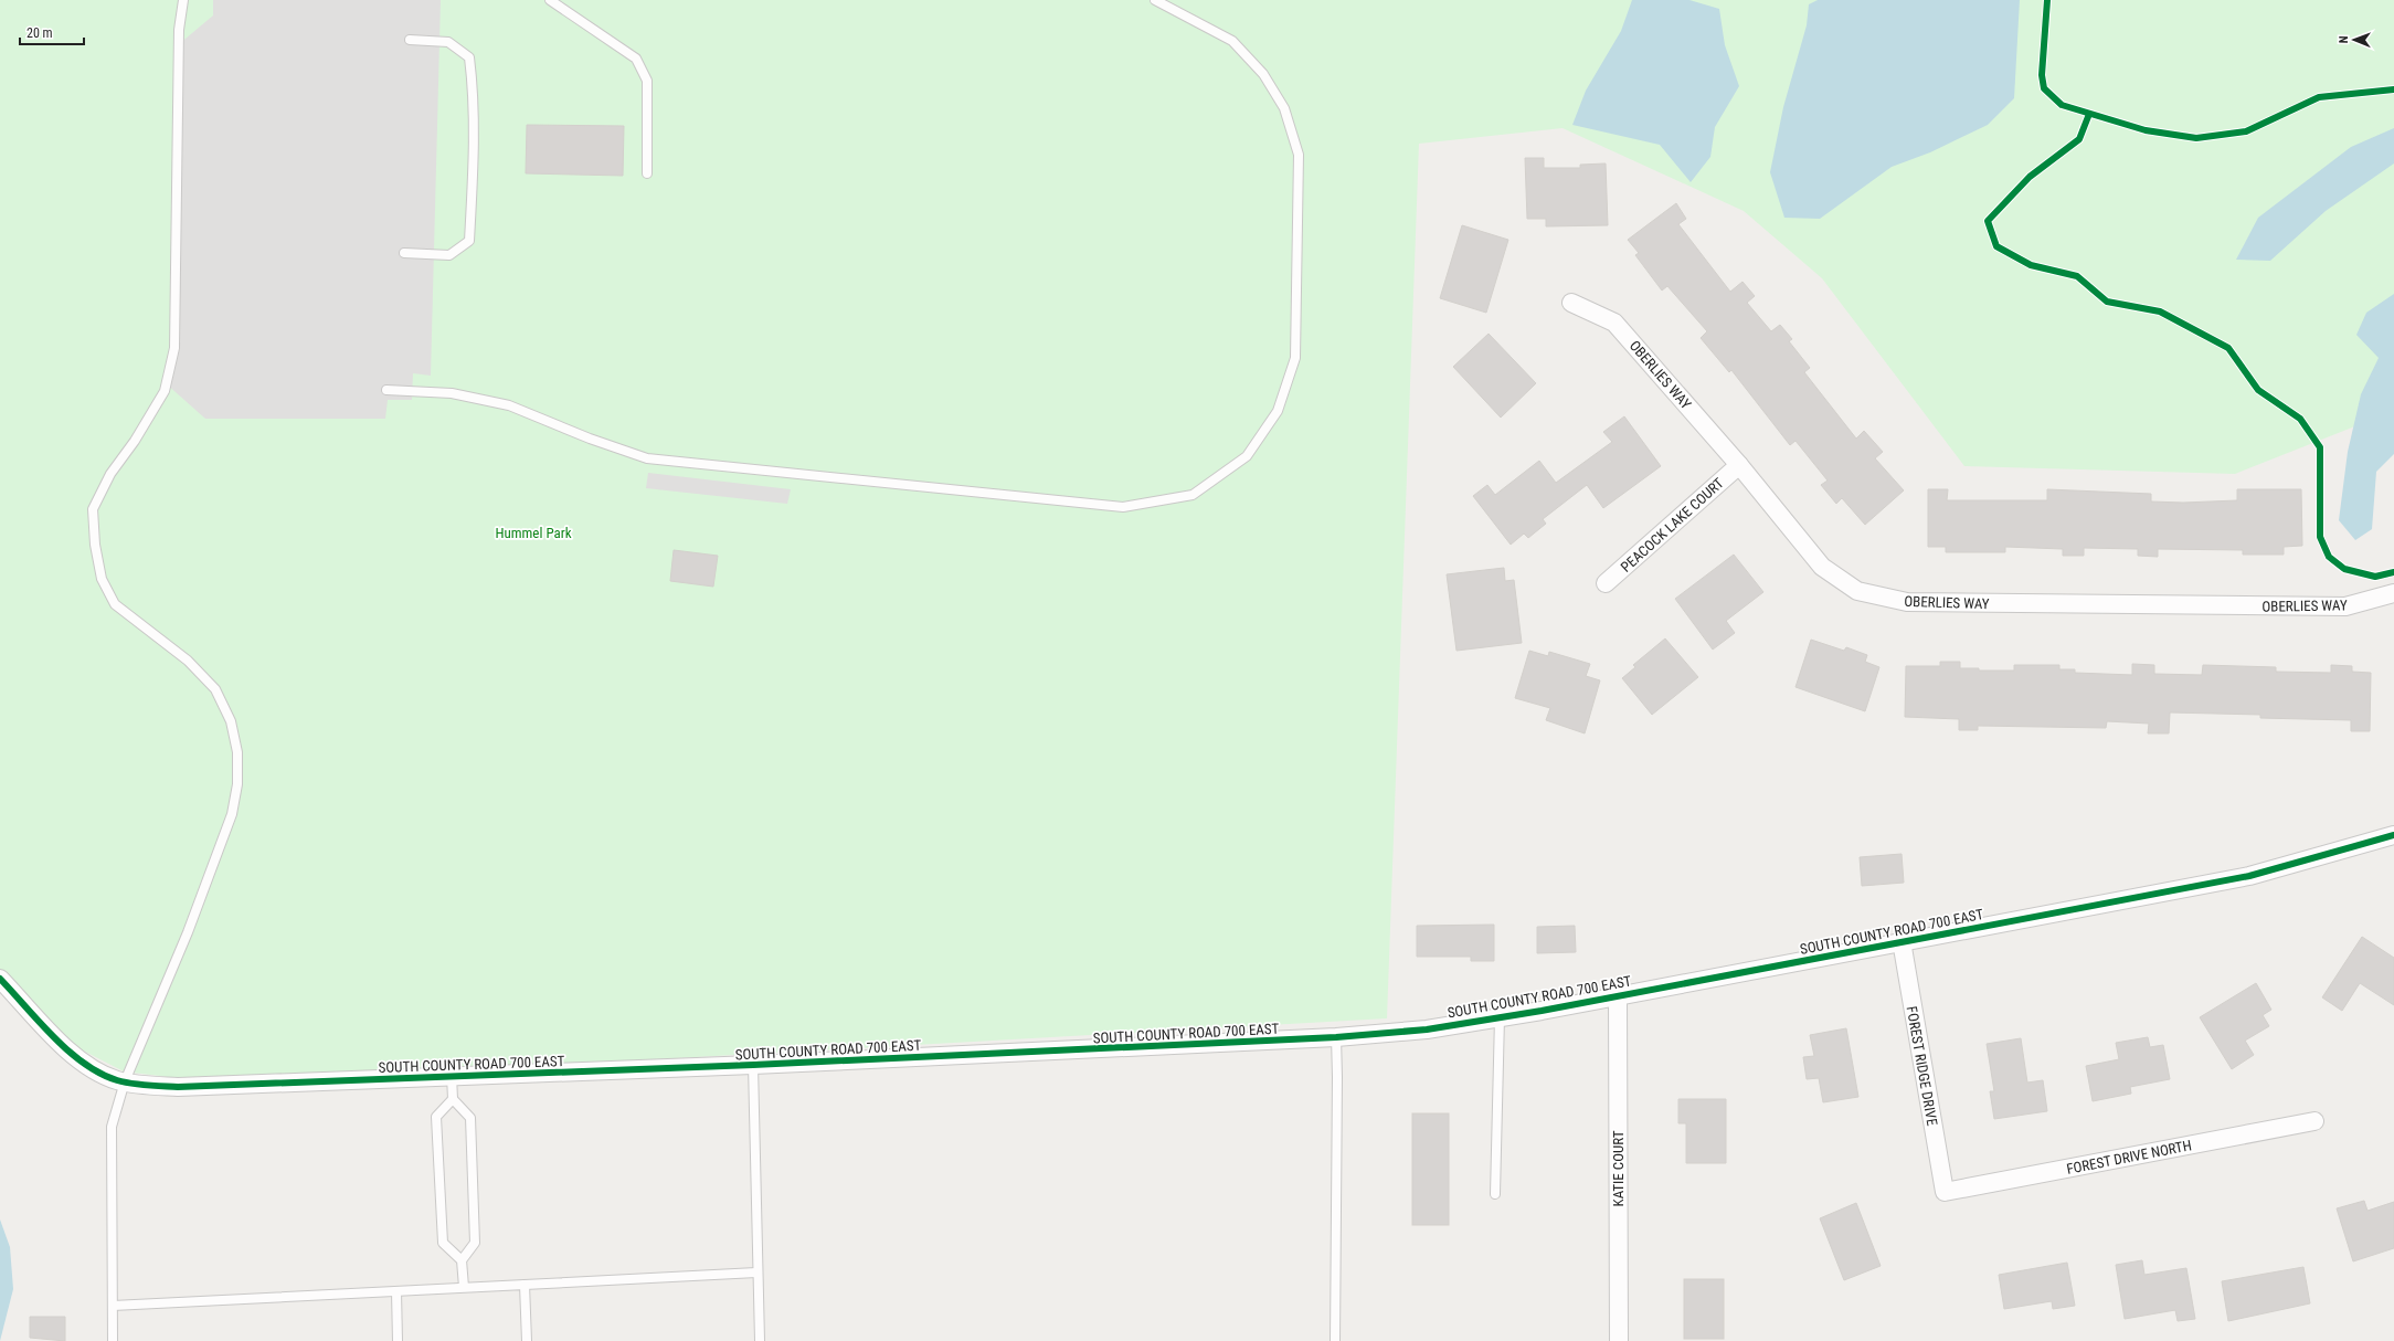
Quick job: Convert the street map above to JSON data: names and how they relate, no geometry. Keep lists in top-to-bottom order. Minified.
{"streets":{"street":["OBERLIES WAY","PEACOCK LAKE COURT","SOUTH COUNTY ROAD 700 EAST","FOREST RIDGE DRIVE","FOREST DRIVE NORTH","KATIE COURT"]},"crossings":[["OBERLIES WAY","PEACOCK LAKE COURT"],["SOUTH COUNTY ROAD 700 EAST","FOREST RIDGE DRIVE"],["SOUTH COUNTY ROAD 700 EAST","KATIE COURT"],["FOREST RIDGE DRIVE","FOREST DRIVE NORTH"]],"parks":["Hummel Park"],"scale_bar":"20 m","north":"left"}
